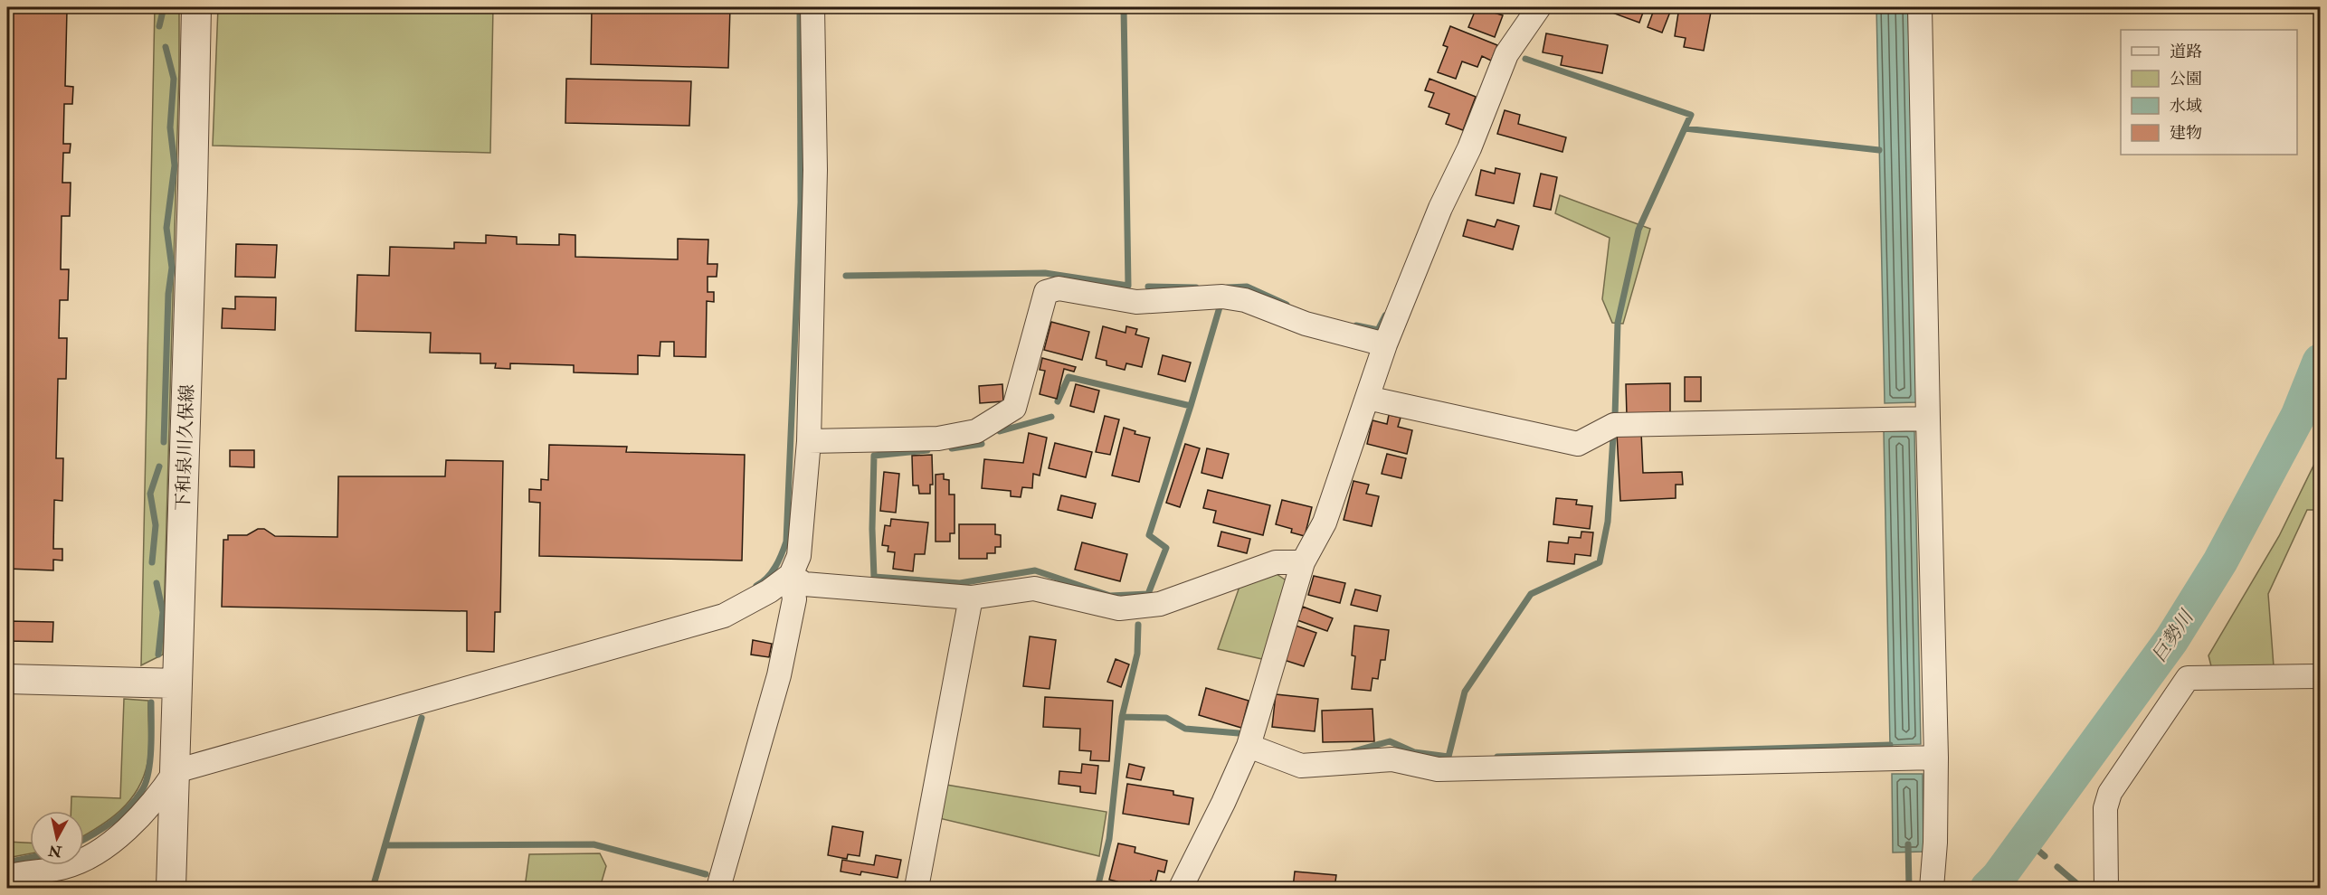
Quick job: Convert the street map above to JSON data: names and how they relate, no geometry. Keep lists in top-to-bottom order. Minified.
{"streets":{"street":["下和泉川久保線"]},"water":["巨勢川"],"legend":["道路","公園","水域","建物"],"north":"bottom"}
